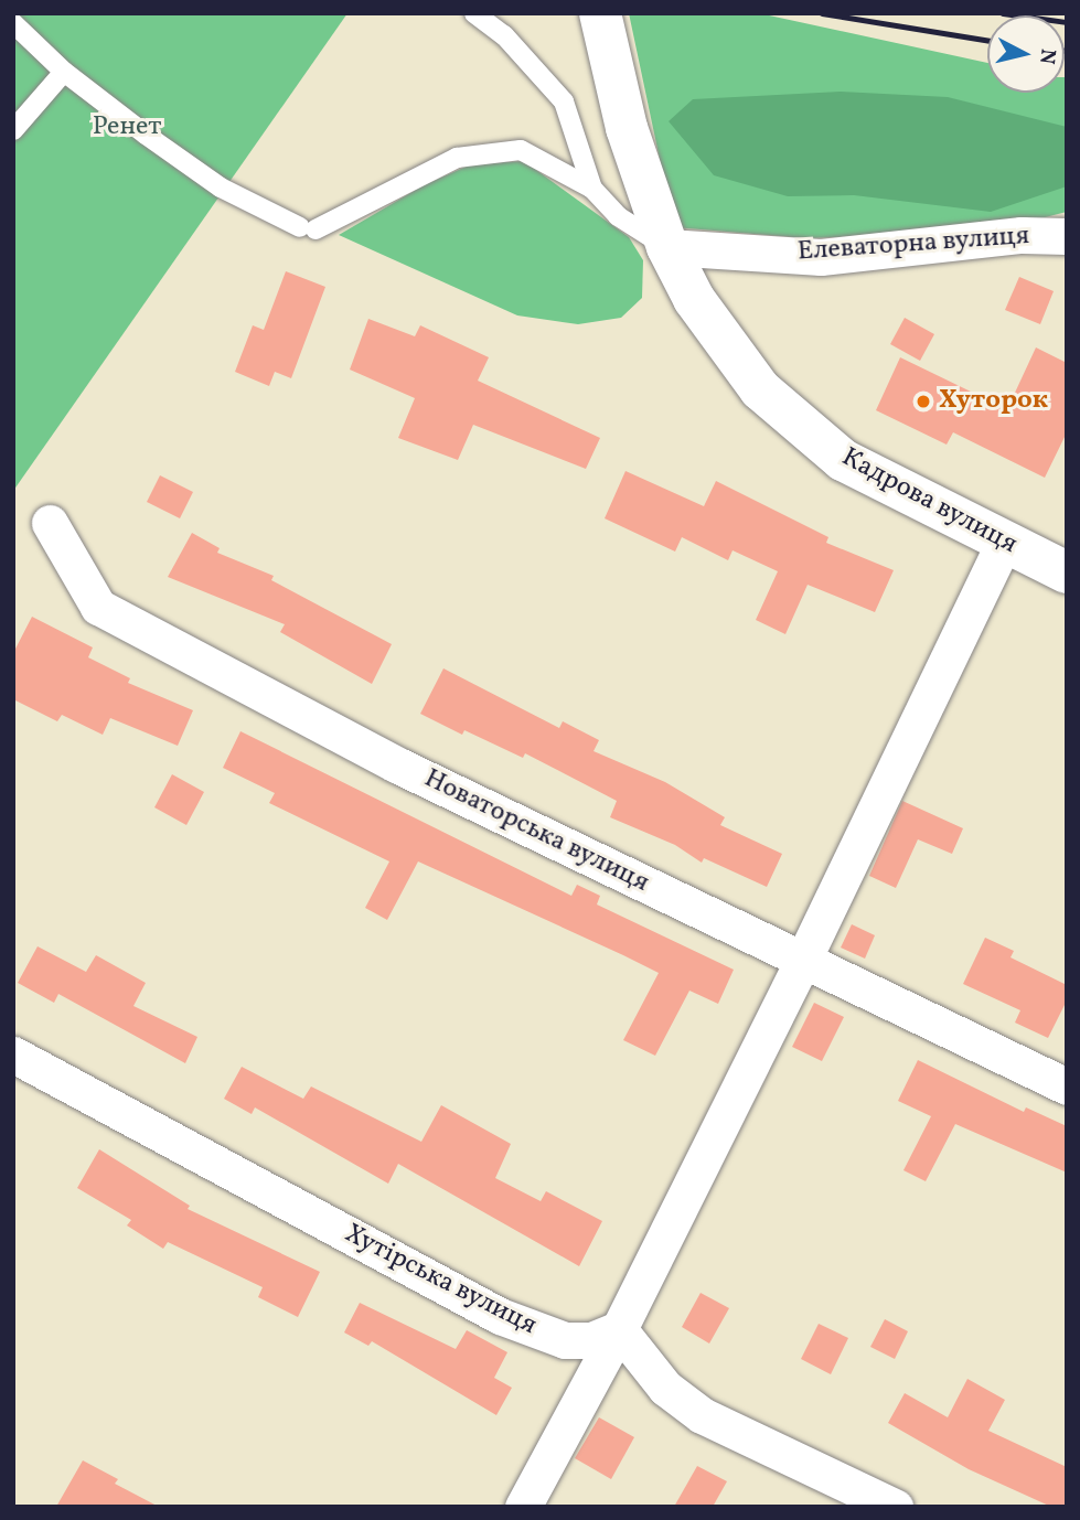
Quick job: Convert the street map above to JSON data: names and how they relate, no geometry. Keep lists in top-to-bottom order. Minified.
{"streets":{"street":["Елеваторна вулиця","Кадрова вулиця","Новаторська вулиця","Хутірська вулиця"]},"crossings":[["Елеваторна вулиця","Кадрова вулиця"]],"parks":["Ренет"],"places":["Хуторок"],"north":"right"}
